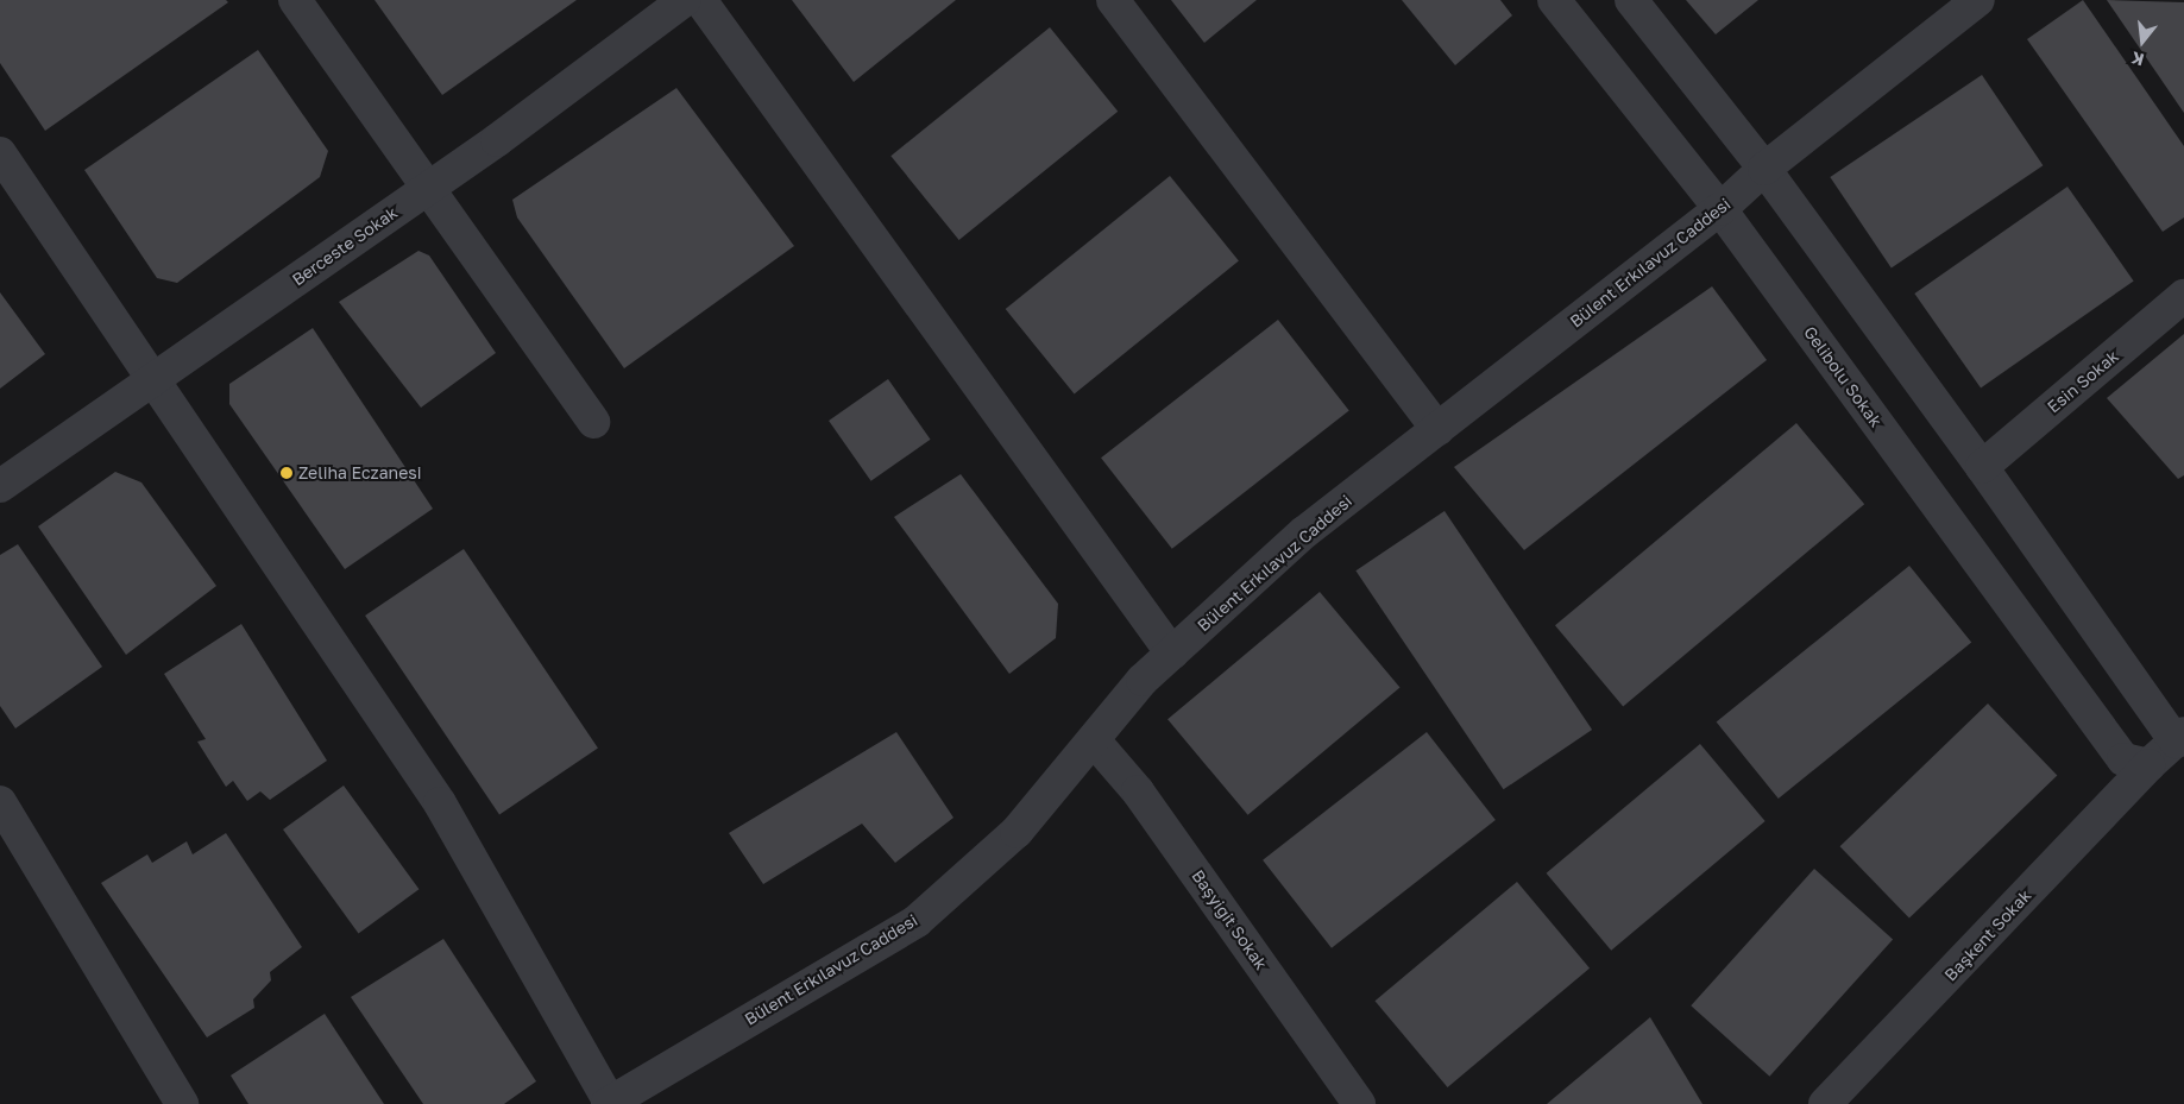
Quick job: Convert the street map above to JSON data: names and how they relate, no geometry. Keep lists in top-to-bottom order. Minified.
{"streets":{"street":["Berceste Sokak","Bülent Erkılavuz Caddesi","Gelibolu Sokak","Esin Sokak","Başyiğit Sokak","Başkent Sokak"]},"crossings":[["Bülent Erkılavuz Caddesi","Gelibolu Sokak"],["Bülent Erkılavuz Caddesi","Başyiğit Sokak"],["Gelibolu Sokak","Başkent Sokak"]],"places":["Zeliha Eczanesi"],"north":"bottom"}
